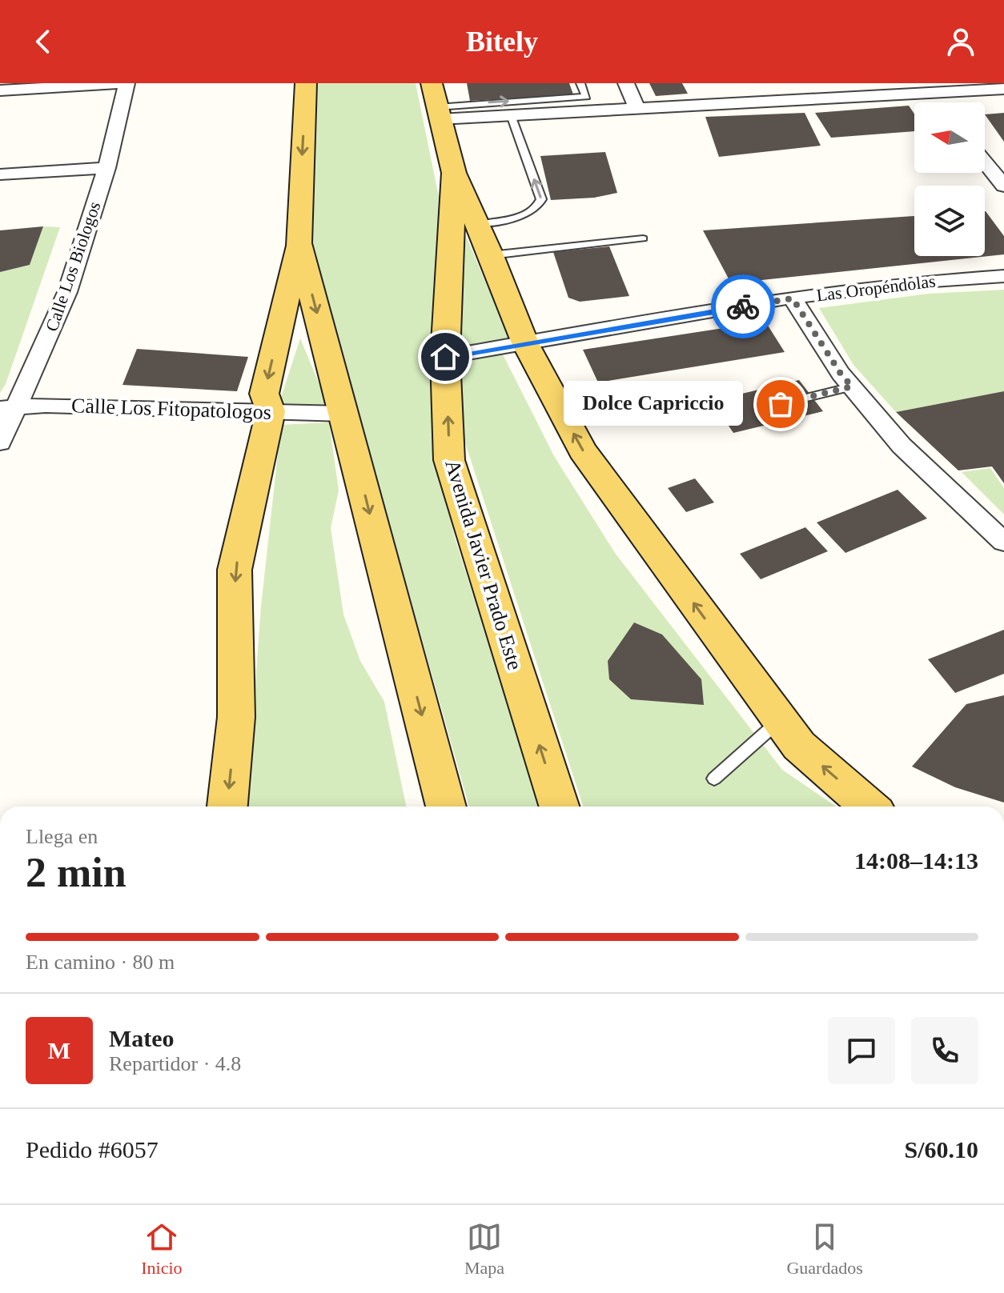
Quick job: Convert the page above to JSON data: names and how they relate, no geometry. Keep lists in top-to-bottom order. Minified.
{"streets":{"main road":["Avenida Javier Prado Este"],"street":["Calle Los Biologos","Las Oropéndolas","Calle Los Fitopatologos"]},"crossings":[["Calle Los Biologos","Calle Los Fitopatologos"],["Las Oropéndolas","Avenida Javier Prado Este"]],"places":["Dolce Capriccio"],"north":"left","page":{"header":"Bitely","bubble":"Dolce Capriccio","heading":["2 min","Llega en","14:08–14:13"],"panel":["Mateo","Repartidor · 4.8","Pedido #6057","S/60.10"],"bar":"En camino · 80 m","round":"M","tabs":["Inicio","Mapa","Guardados"]}}
